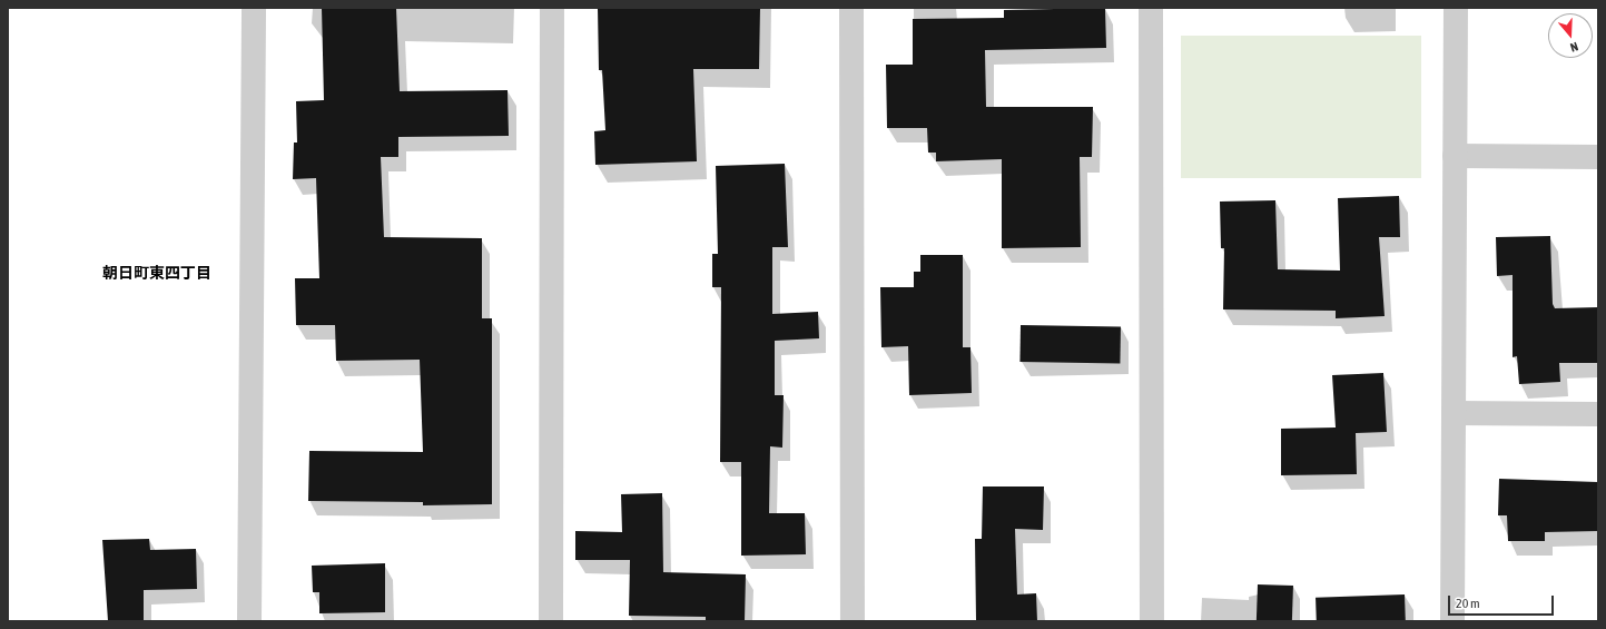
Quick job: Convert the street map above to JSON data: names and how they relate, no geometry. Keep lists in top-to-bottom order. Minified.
{"districts":["朝日町東四丁目"],"scale_bar":"20 m","north":"bottom"}
